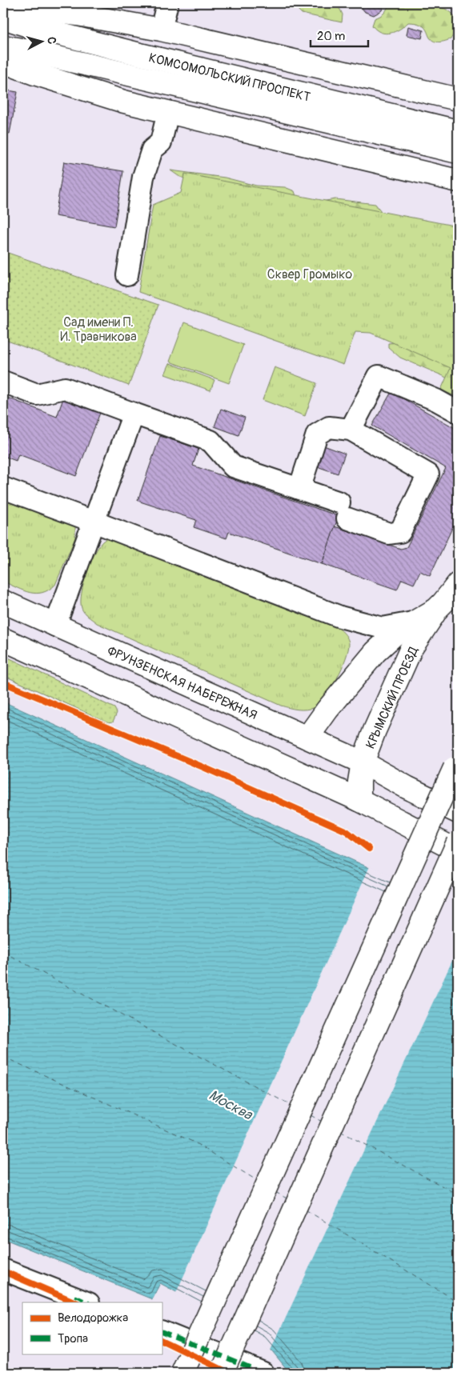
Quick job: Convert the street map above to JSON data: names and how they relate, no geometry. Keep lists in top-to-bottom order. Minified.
{"streets":{"main road":["КОМСОМОЛЬСКИЙ ПРОСПЕКТ","ФРУНЗЕНСКАЯ НАБЕРЕЖНАЯ","КРЫМСКИЙ ПРОЕЗД"]},"crossings":[["ФРУНЗЕНСКАЯ НАБЕРЕЖНАЯ","КРЫМСКИЙ ПРОЕЗД"]],"water":["Москва"],"parks":["Сквер Громыко","Сад имени П. И. Травникова"],"legend":["Велодорожка","Тропа"],"scale_bar":"20 m","north":"right"}
